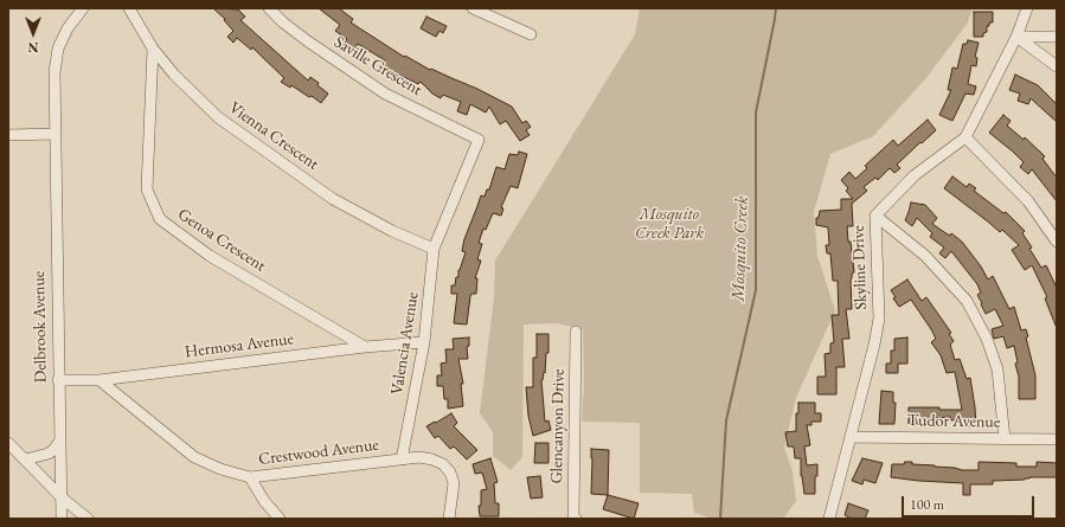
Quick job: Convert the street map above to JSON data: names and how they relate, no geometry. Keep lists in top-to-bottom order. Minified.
{"streets":{"street":["Saville Crescent","Vienna Crescent","Genoa Crescent","Skyline Drive","Delbrook Avenue","Valencia Avenue","Hermosa Avenue","Tudor Avenue","Glencanyon Drive","Crestwood Avenue"]},"crossings":[["Saville Crescent","Valencia Avenue"],["Vienna Crescent","Genoa Crescent"],["Vienna Crescent","Valencia Avenue"],["Genoa Crescent","Hermosa Avenue"],["Skyline Drive","Tudor Avenue"],["Delbrook Avenue","Hermosa Avenue"],["Valencia Avenue","Hermosa Avenue"],["Valencia Avenue","Crestwood Avenue"],["Hermosa Avenue","Crestwood Avenue"]],"water":["Mosquito Creek"],"parks":["Mosquito Creek Park"],"scale_bar":"100 m","north":"bottom"}
